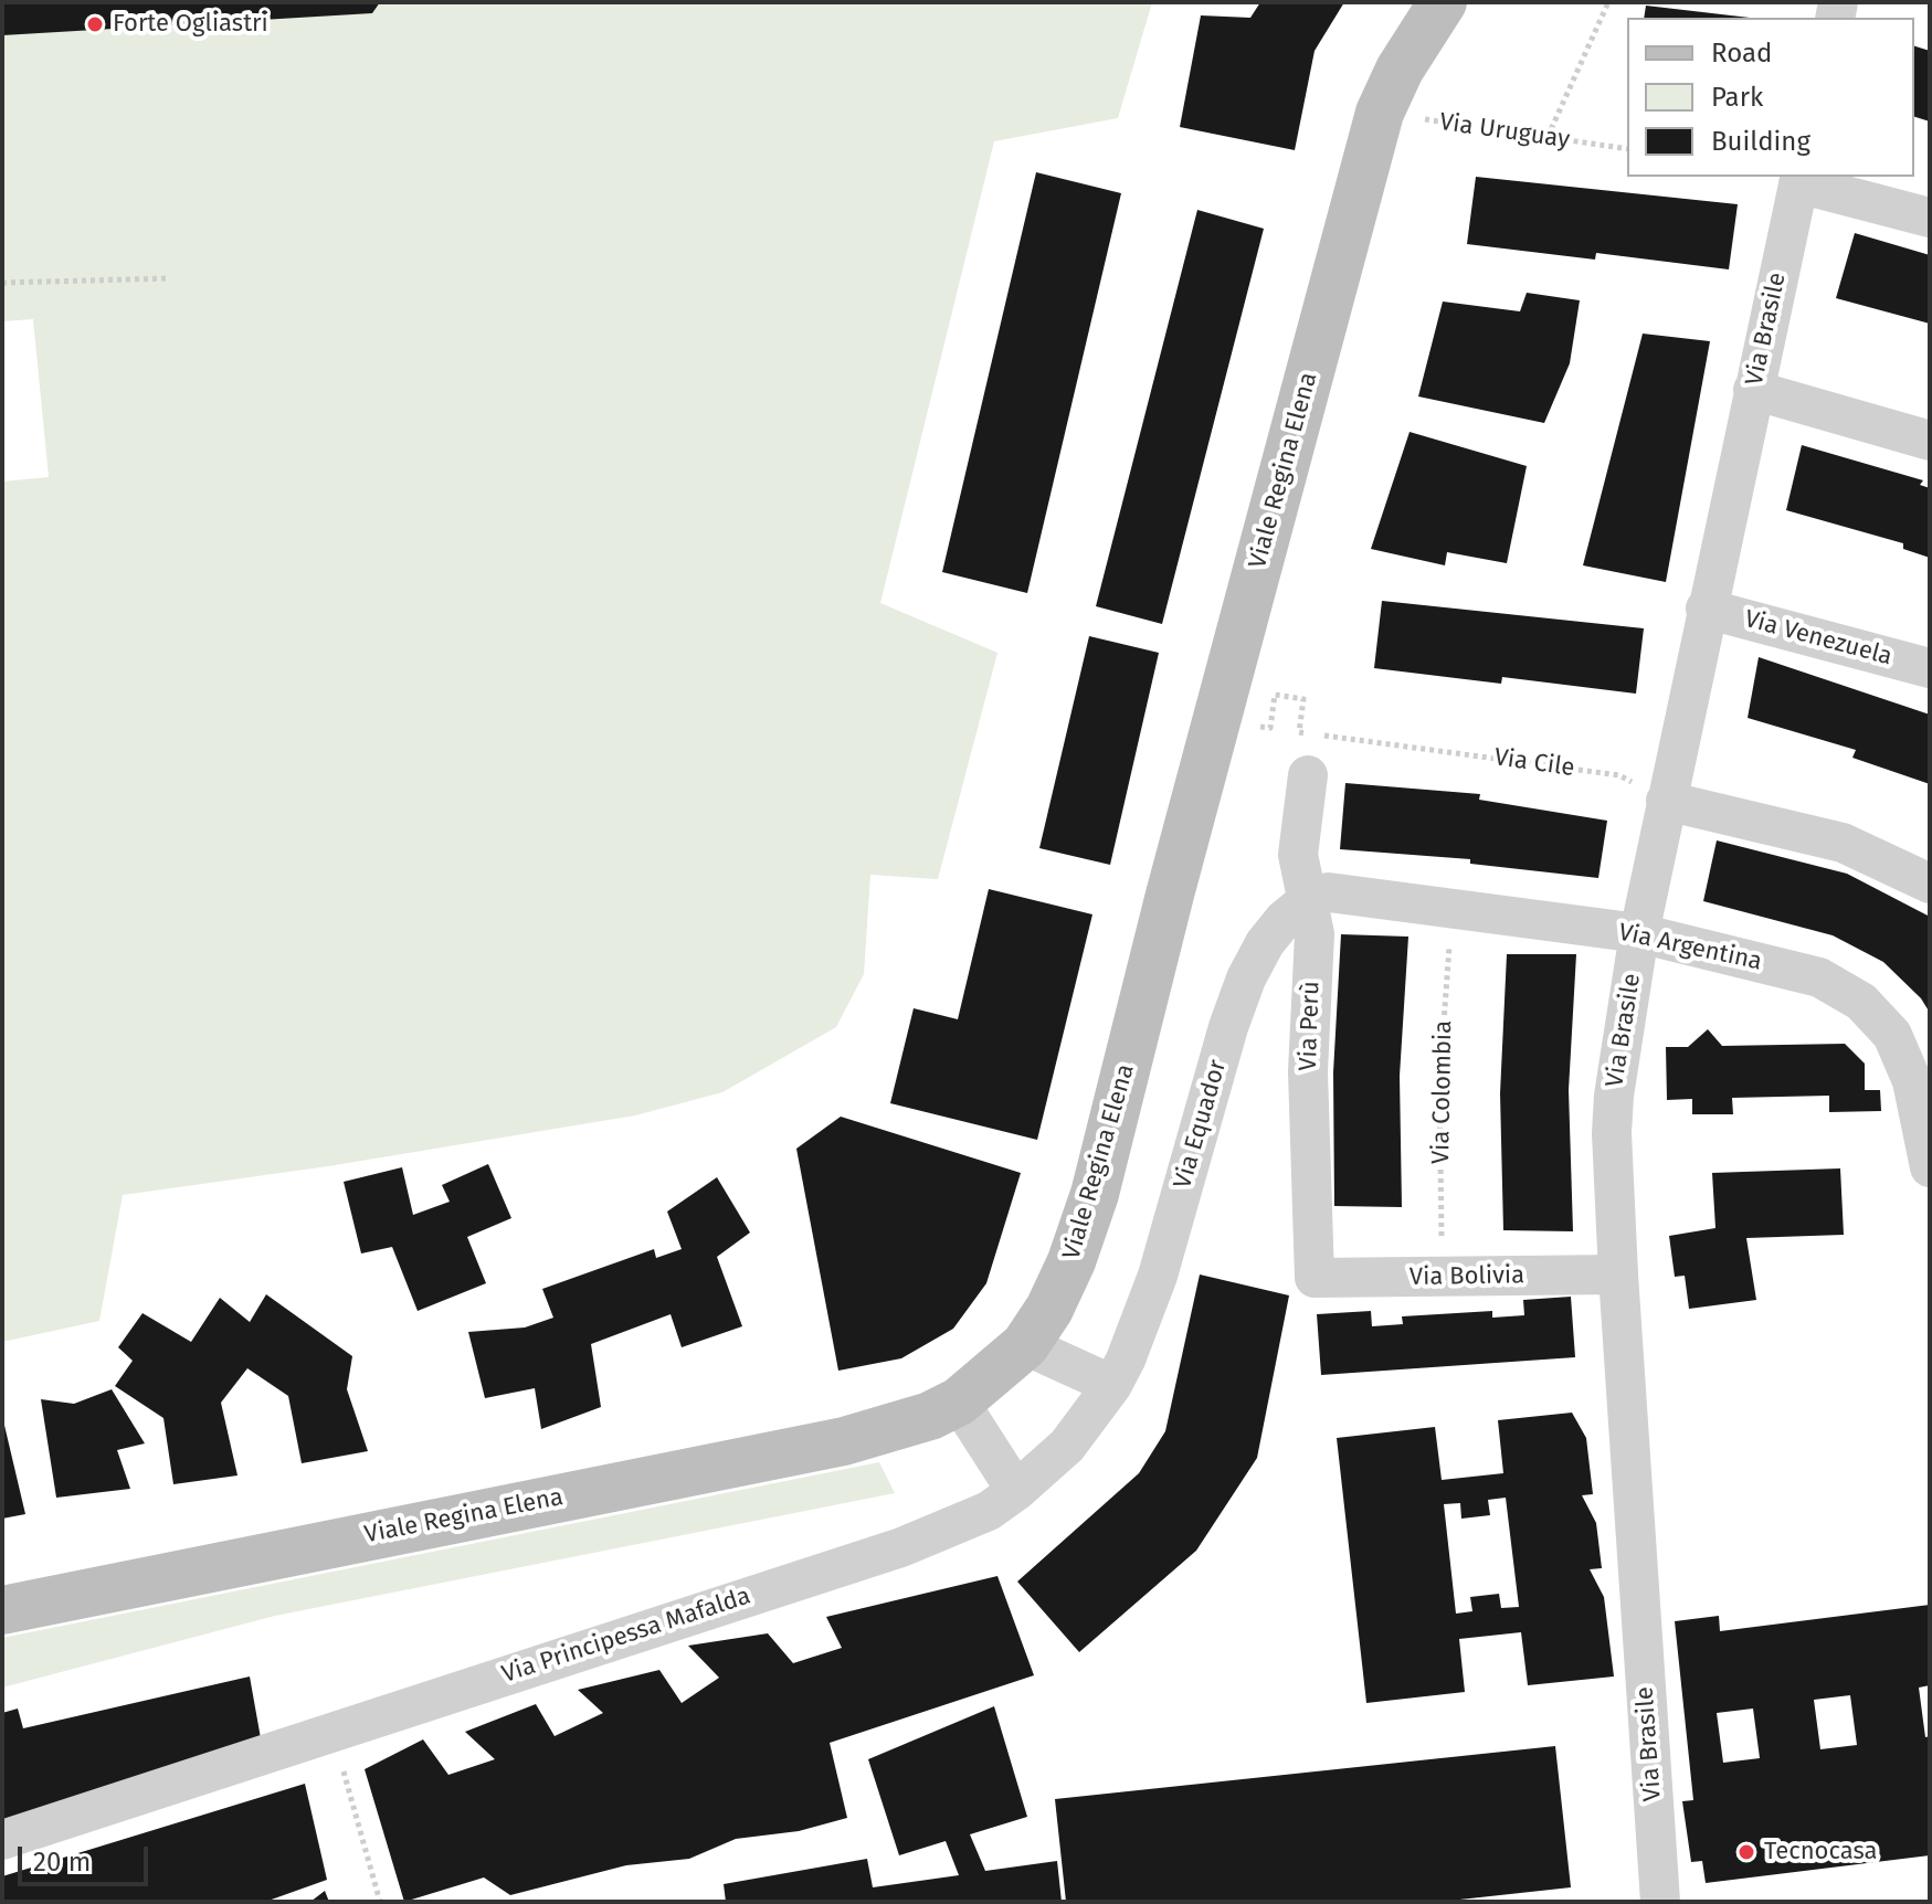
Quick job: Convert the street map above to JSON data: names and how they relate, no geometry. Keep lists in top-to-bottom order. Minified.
{"streets":{"main road":["Viale Regina Elena"],"street":["Via Brasile","Via Venezuela","Via Argentina","Via Perù","Via Equador","Via Bolivia","Via Principessa Mafalda"],"path":["Via Uruguay","Via Cile","Via Colombia"]},"crossings":[["Via Uruguay","Viale Regina Elena"],["Via Brasile","Via Venezuela"],["Via Brasile","Via Cile"],["Via Brasile","Via Argentina"],["Via Brasile","Via Bolivia"],["Viale Regina Elena","Via Cile"],["Via Argentina","Via Perù"],["Via Argentina","Via Colombia"],["Via Argentina","Via Equador"],["Via Perù","Via Equador"],["Via Perù","Via Bolivia"],["Via Colombia","Via Bolivia"],["Via Equador","Via Principessa Mafalda"]],"places":["Forte Ogliastri","Tecnocasa"],"legend":["Road","Park","Building"],"scale_bar":"20 m"}
